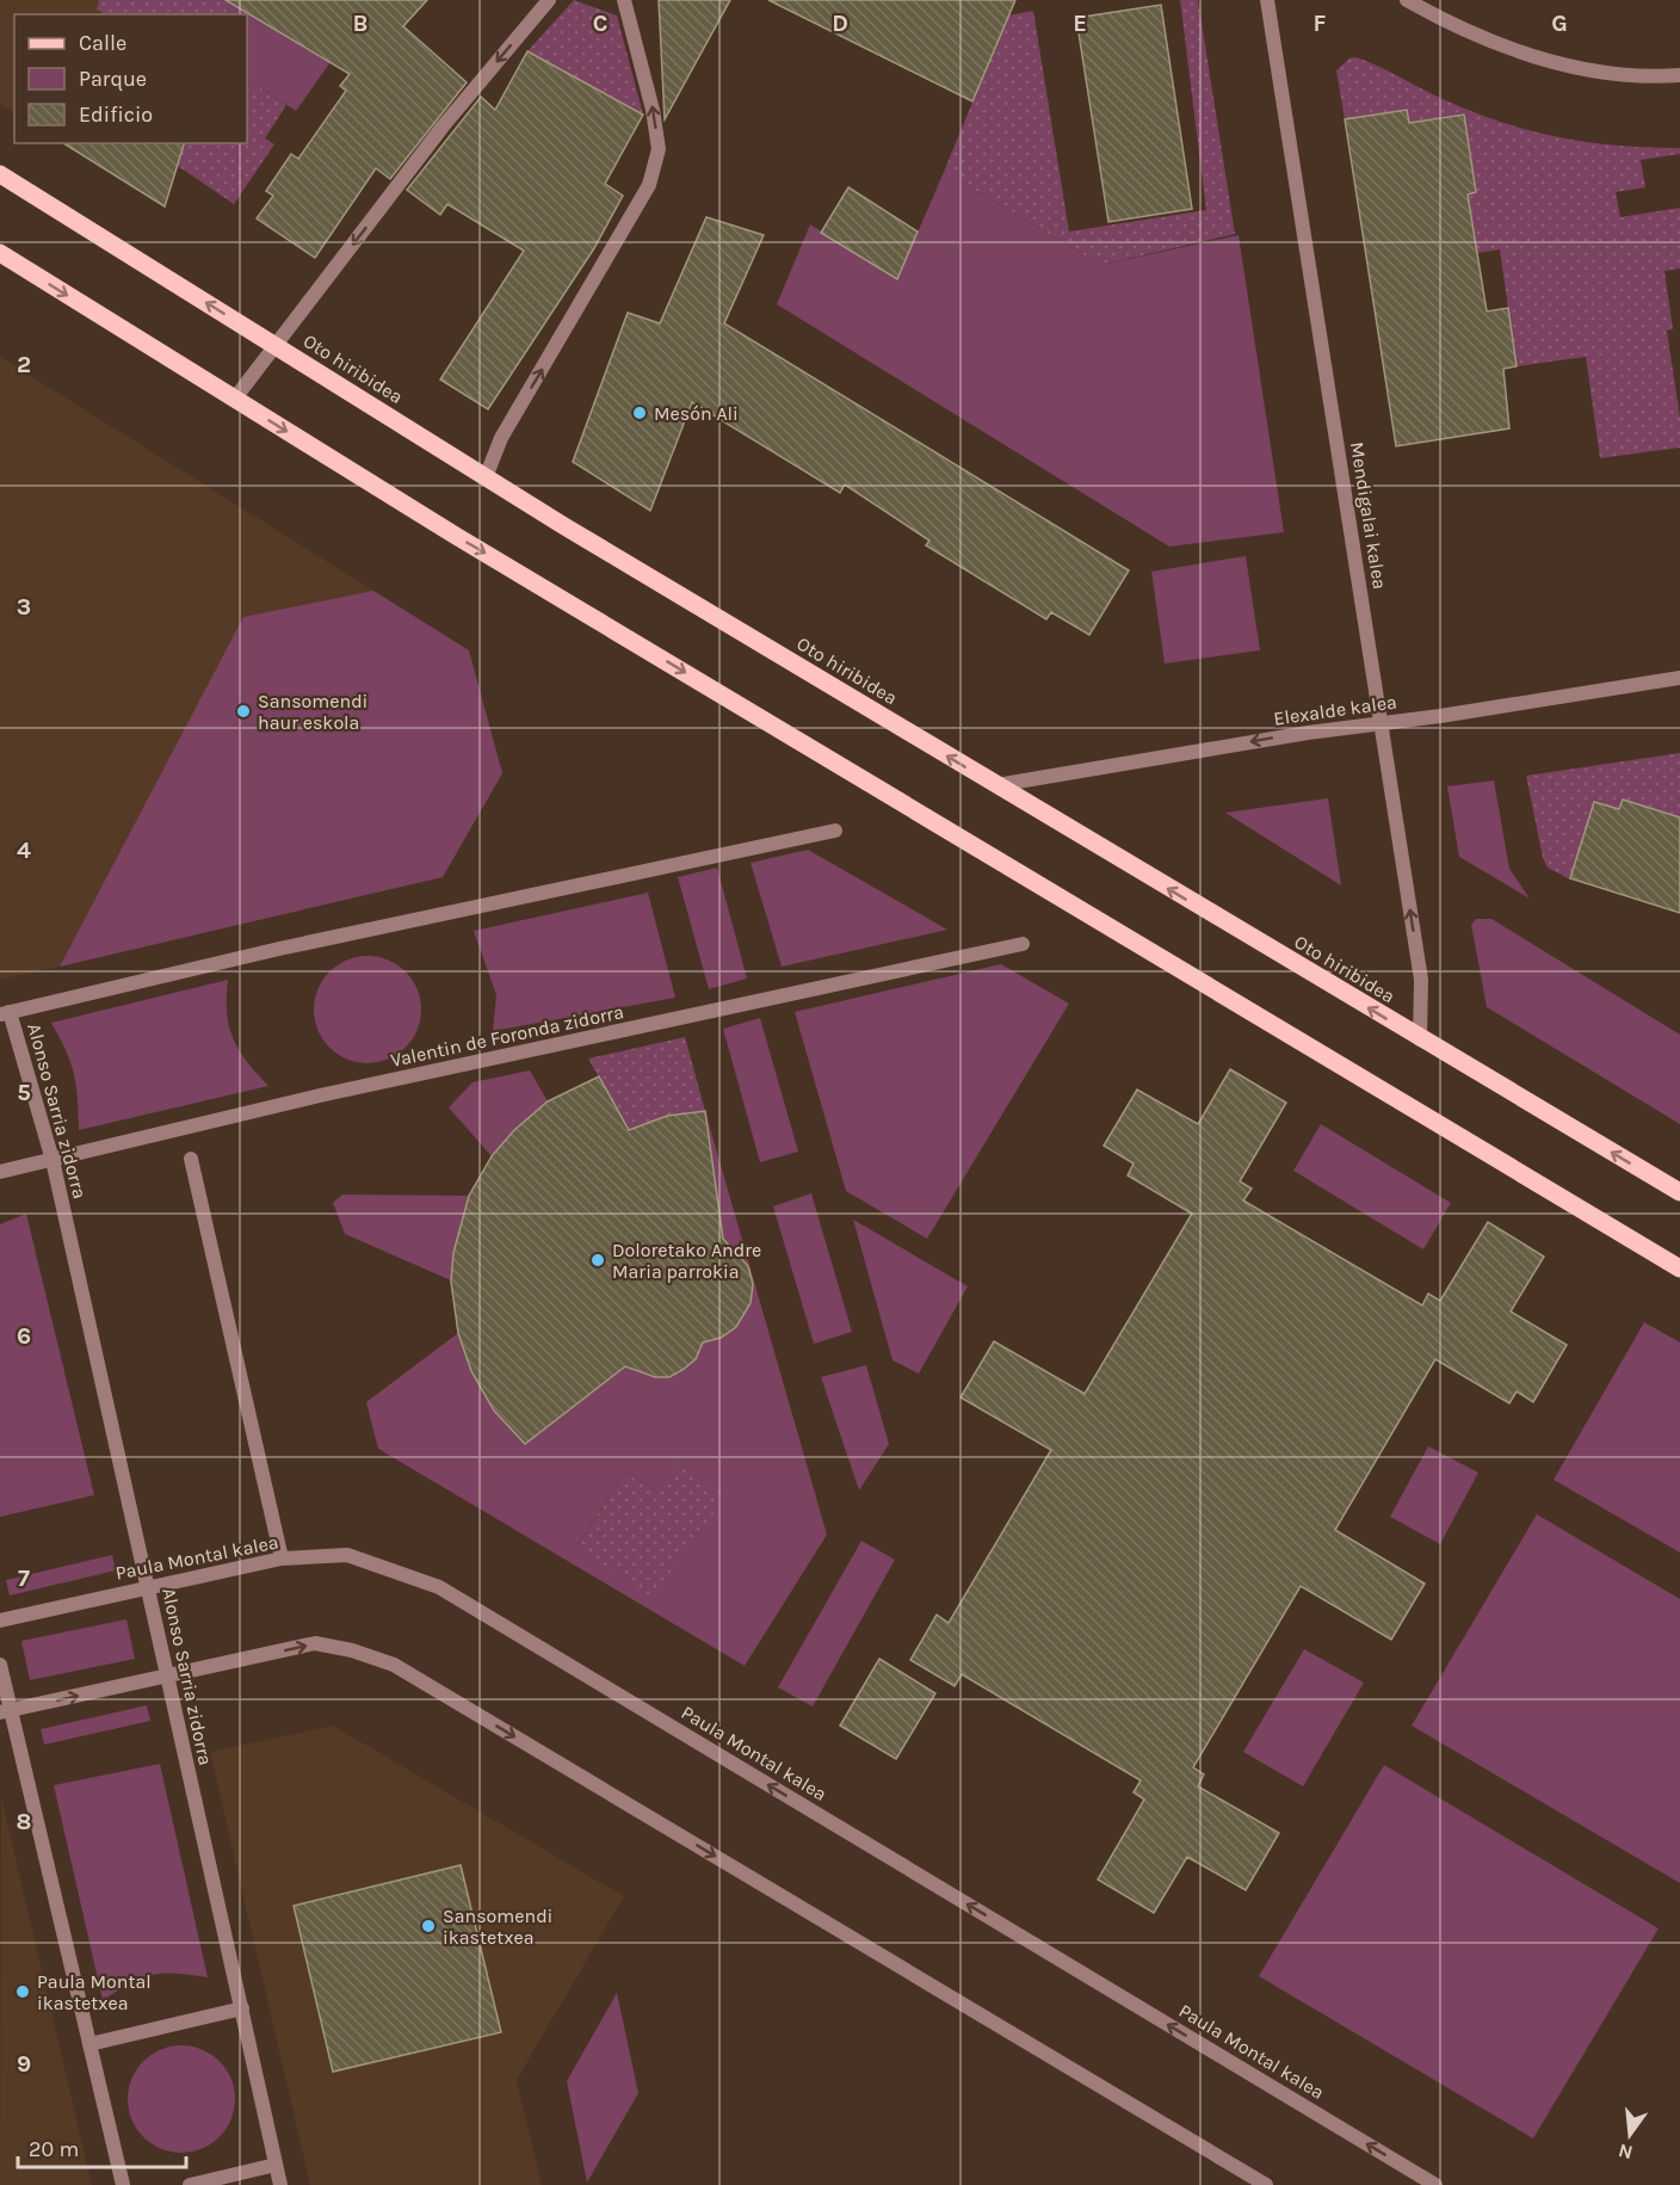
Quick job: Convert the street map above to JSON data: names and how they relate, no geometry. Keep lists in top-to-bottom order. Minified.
{"streets":{"main road":["Oto hiribidea"],"street":["Mendigalai kalea","Elexalde kalea","Valentin de Foronda zidorra","Alonso Sarria zidorra","Paula Montal kalea"]},"crossings":[["Oto hiribidea","Mendigalai kalea"],["Oto hiribidea","Elexalde kalea"],["Mendigalai kalea","Elexalde kalea"],["Valentin de Foronda zidorra","Alonso Sarria zidorra"],["Alonso Sarria zidorra","Paula Montal kalea"]],"one_way":["Elexalde kalea"],"places":["Mesón Ali","Sansomendi haur eskola","Doloretako Andre Maria parrokia","Sansomendi ikastetxea","Paula Montal ikastetxea"],"legend":["Calle","Parque","Edificio"],"scale_bar":"20 m","north":"bottom","grid":{"columns":["B","C","D","E","F","G"],"rows":["2","3","4","5","6","7","8","9"]}}
